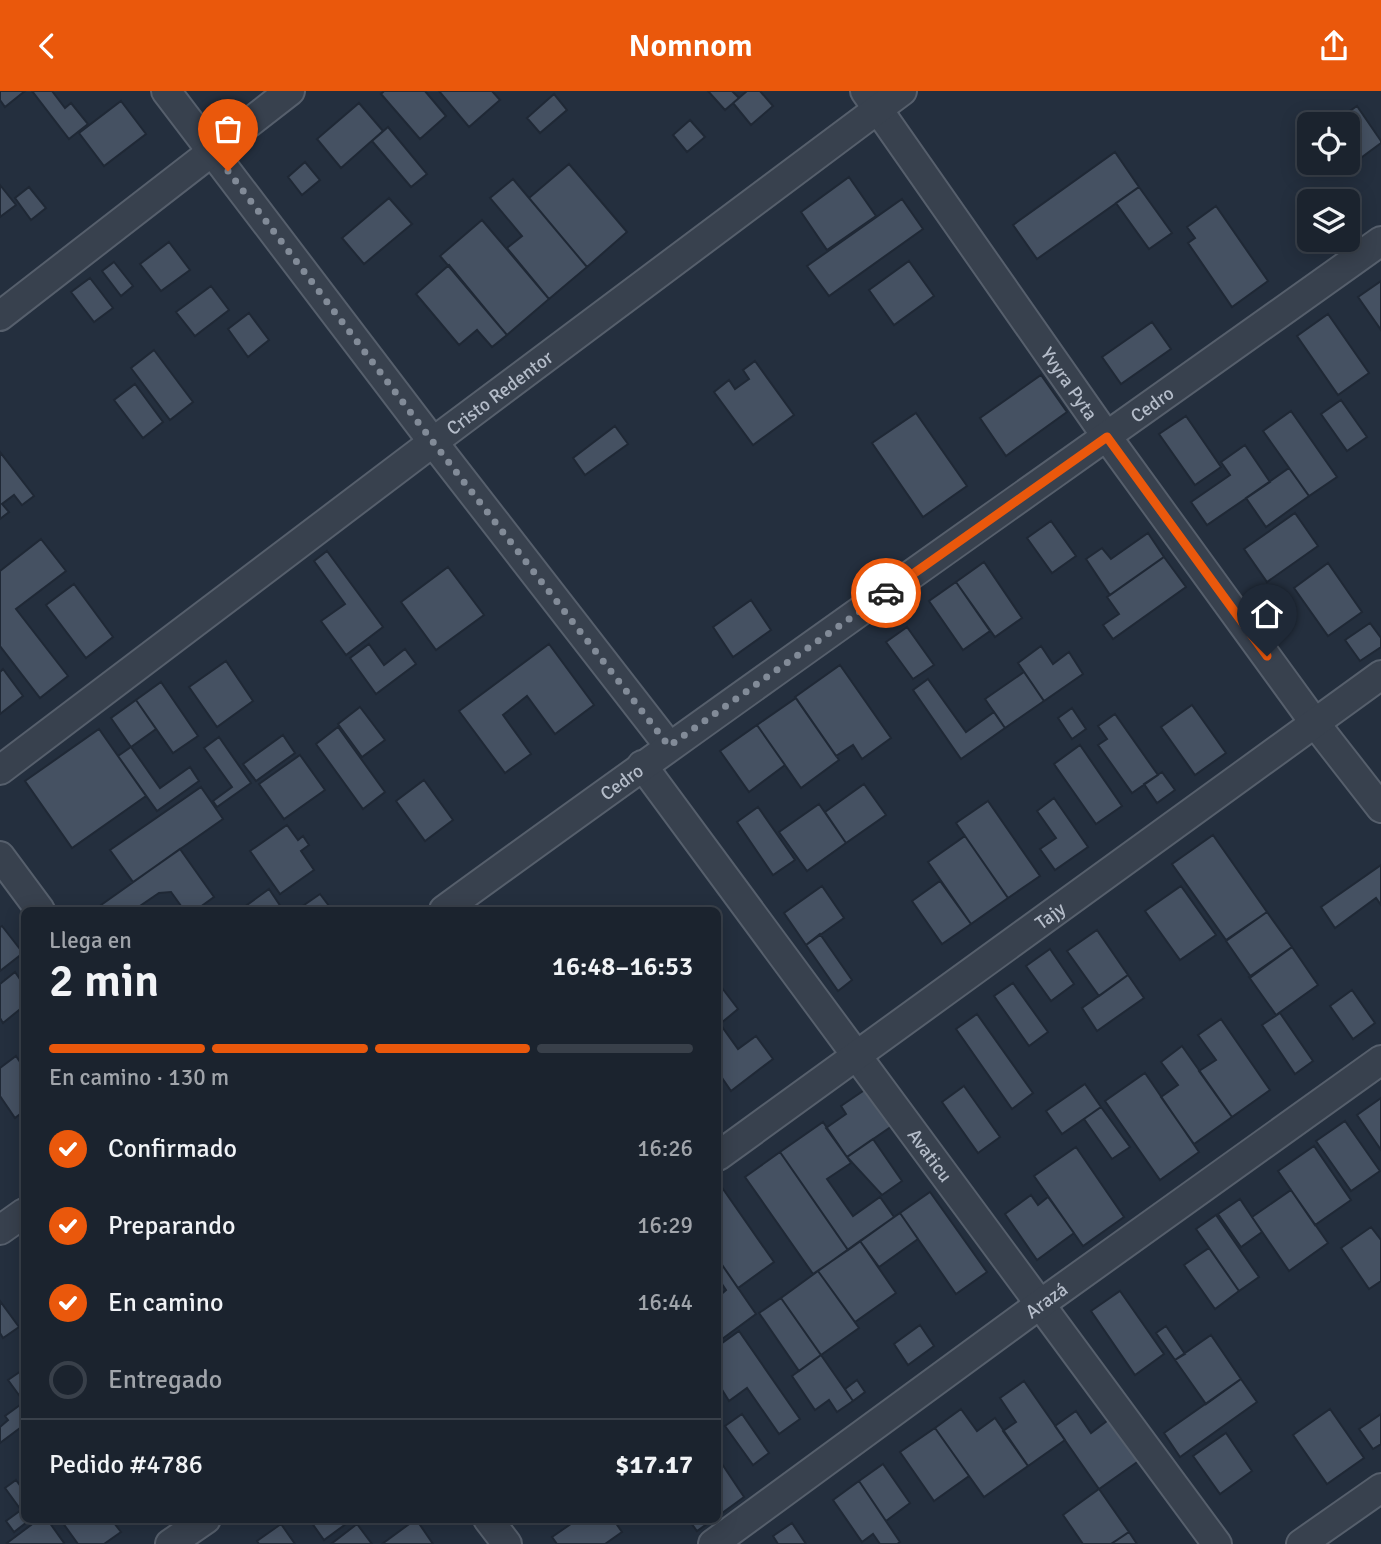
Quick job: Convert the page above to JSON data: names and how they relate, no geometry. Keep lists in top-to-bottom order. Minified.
{"streets":{"street":["Yvyra Pyta","Cristo Redentor","Cedro","Tajy","Avaticu","Arazá"]},"crossings":[["Yvyra Pyta","Cristo Redentor"],["Yvyra Pyta","Cedro"],["Yvyra Pyta","Tajy"],["Cedro","Avaticu"],["Tajy","Avaticu"],["Avaticu","Arazá"]],"page":{"header":"Nomnom","heading":["2 min","Llega en","16:48–16:53"],"panel":["Pedido #4786","$17.17"],"bar":"En camino · 130 m","list":[["Confirmado","16:26"],["Preparando","16:29"],["En camino","16:44"],"Entregado"]}}
